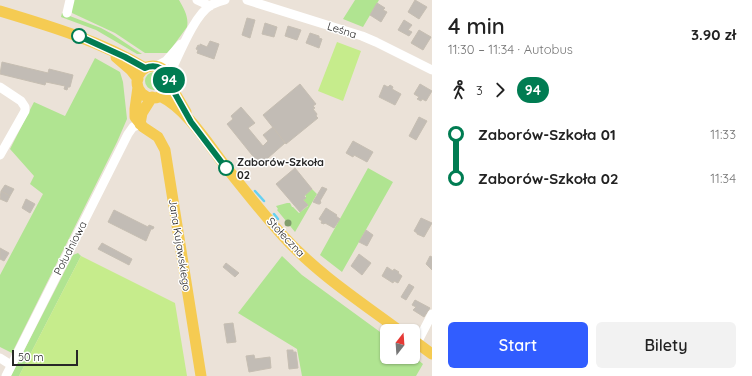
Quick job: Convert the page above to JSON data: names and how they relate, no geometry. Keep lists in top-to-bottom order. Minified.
{"streets":{"main road":["Stołeczna","Jana Kujawskiego"],"street":["Leśna","Południowa"]},"crossings":[["Jana Kujawskiego","Południowa"]],"places":["Zaborów-Szkoła 02"],"lines":["bus line 94"],"scale_bar":"50 m","north":"top","page":{"on_map":"94","heading":["4 min","11:30 – 11:34 · Autobus","3.90 zł"],"legs":["3","94"],"list":[{"name":"Zaborów-Szkoła 01","value":"11:33"},{"name":"Zaborów-Szkoła 02","value":"11:34"}],"buttons":["Start","Bilety"],"scale":"50 m"}}
